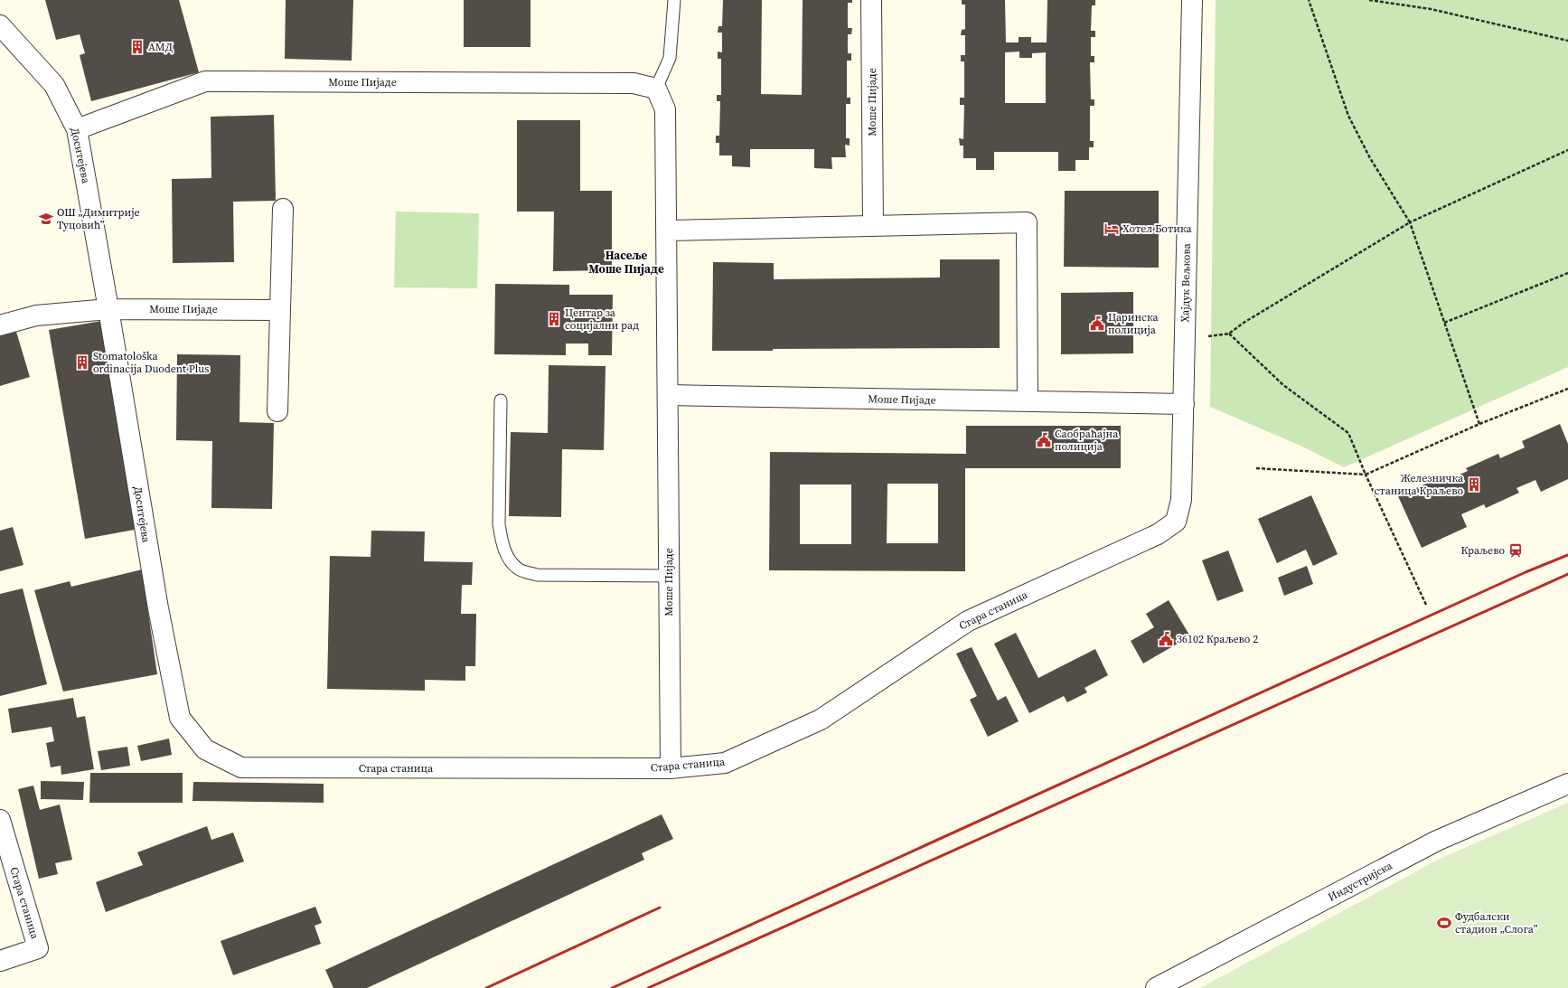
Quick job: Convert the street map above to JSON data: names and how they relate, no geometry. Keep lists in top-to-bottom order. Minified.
{"streets":{"street":["Моше Пијаде","Доситејева","Хајдук Вељкова","Стара станица","Индустријска"]},"crossings":[["Моше Пијаде","Доситејева"],["Моше Пијаде","Хајдук Вељкова"],["Моше Пијаде","Стара станица"],["Доситејева","Стара станица"],["Хајдук Вељкова","Стара станица"]],"districts":["Насеље Моше Пијаде"],"places":{"building":["АМД","Центар за социјални рад","Stomatološka ordinacija Duodent Plus","Железничка станица Краљево"],"school or university":["ОШ „Димитрије Туцовић”"],"hotel":["Хотел Ботика"],"public building":["Царинска полиција","Саобраћајна полиција","36102 Краљево 2"],"station":["Краљево"],"sports":["Фудбалски стадион „Слога”"]}}
